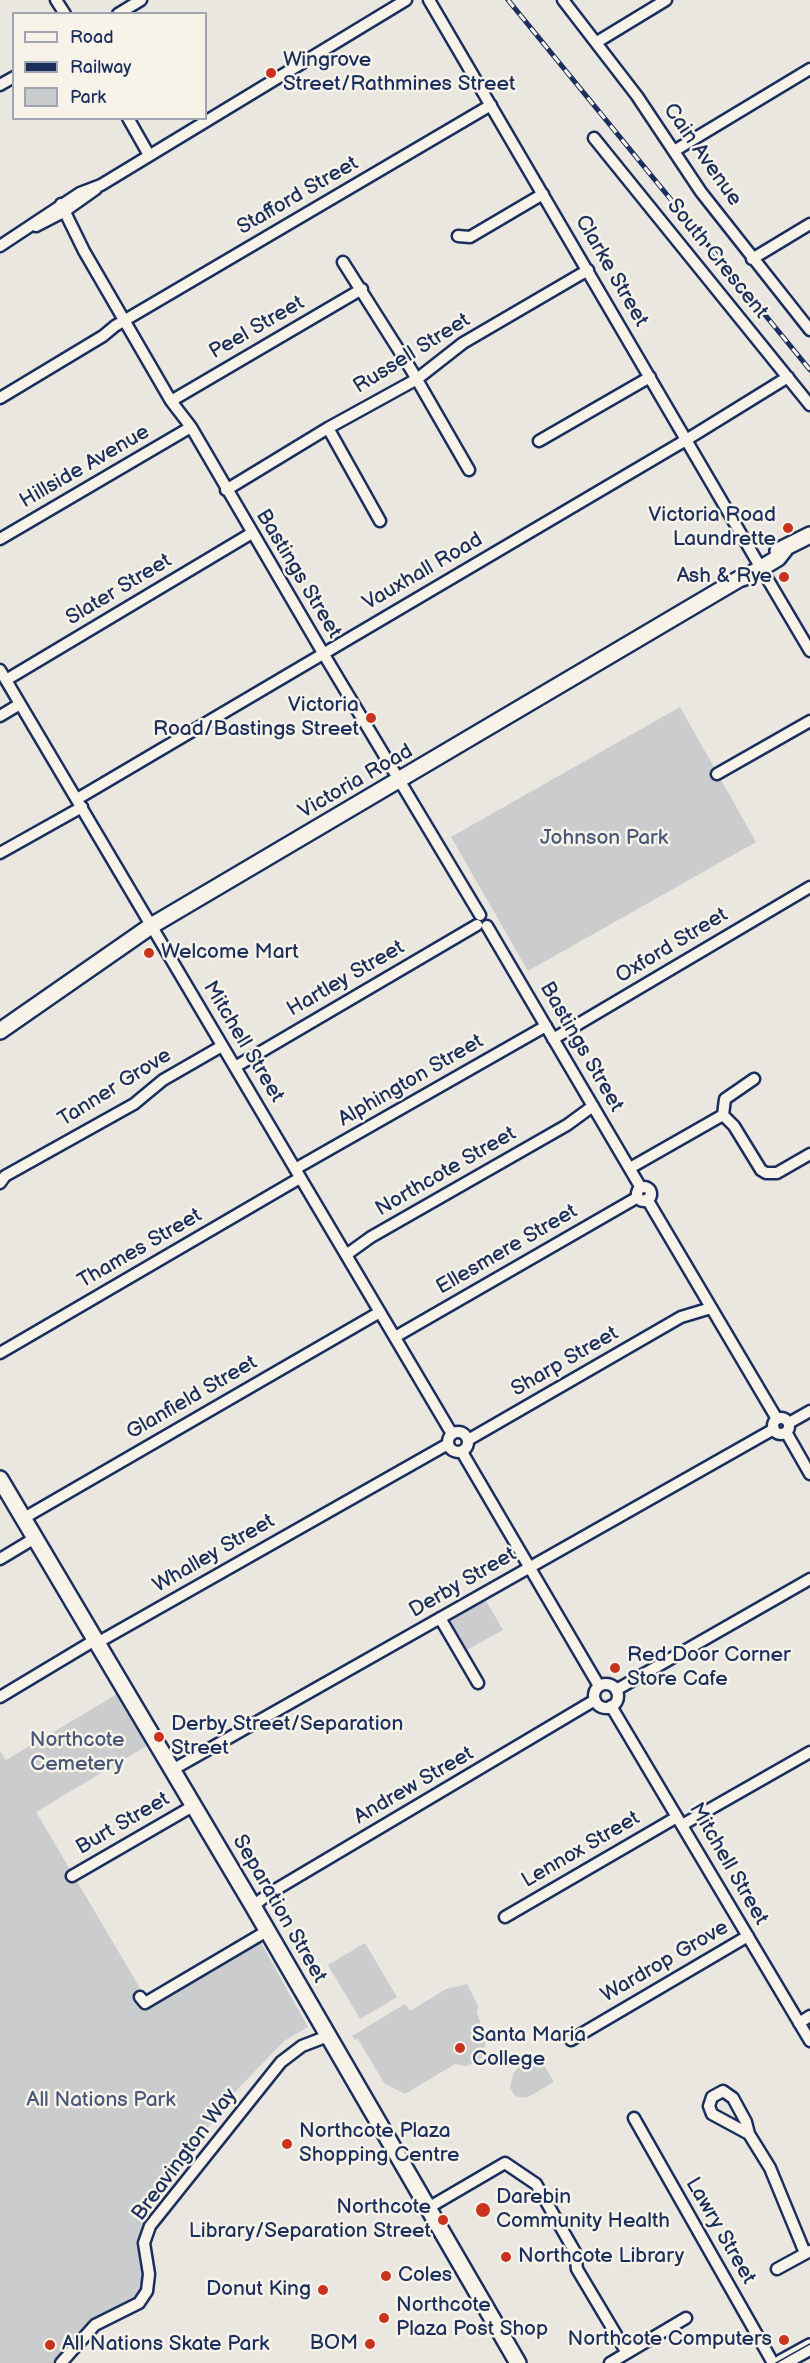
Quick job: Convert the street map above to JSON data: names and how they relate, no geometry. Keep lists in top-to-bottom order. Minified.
{"streets":{"street":["Cain Avenue","Stafford Street","South Crescent","Clarke Street","Peel Street","Russell Street","Hillside Avenue","Vauxhall Road","Bastings Street","Slater Street","Victoria Road","Oxford Street","Hartley Street","Mitchell Street","Alphington Street","Tanner Grove","Northcote Street","Thames Street","Ellesmere Street","Sharp Street","Glanfield Street","Whalley Street","Derby Street","Andrew Street","Burt Street","Lennox Street","Separation Street","Wardrop Grove","Breavington Way","Lawry Street"]},"crossings":[["Stafford Street","Clarke Street"],["Stafford Street","Bastings Street"],["South Crescent","Vauxhall Road"],["Clarke Street","Russell Street"],["Clarke Street","Vauxhall Road"],["Clarke Street","Victoria Road"],["Peel Street","Bastings Street"],["Russell Street","Bastings Street"],["Hillside Avenue","Bastings Street"],["Vauxhall Road","Bastings Street"],["Vauxhall Road","Mitchell Street"],["Bastings Street","Slater Street"],["Bastings Street","Victoria Road"],["Bastings Street","Oxford Street"],["Bastings Street","Hartley Street"],["Bastings Street","Alphington Street"],["Bastings Street","Northcote Street"],["Bastings Street","Ellesmere Street"],["Bastings Street","Sharp Street"],["Bastings Street","Derby Street"],["Slater Street","Mitchell Street"],["Victoria Road","Mitchell Street"],["Hartley Street","Mitchell Street"],["Mitchell Street","Alphington Street"],["Mitchell Street","Tanner Grove"],["Mitchell Street","Northcote Street"],["Mitchell Street","Thames Street"],["Mitchell Street","Ellesmere Street"],["Mitchell Street","Sharp Street"],["Mitchell Street","Glanfield Street"],["Mitchell Street","Whalley Street"],["Mitchell Street","Andrew Street"],["Mitchell Street","Lennox Street"],["Mitchell Street","Wardrop Grove"],["Alphington Street","Thames Street"],["Sharp Street","Whalley Street"],["Glanfield Street","Separation Street"],["Whalley Street","Separation Street"],["Derby Street","Separation Street"],["Andrew Street","Separation Street"],["Burt Street","Separation Street"],["Separation Street","Breavington Way"]],"parks":["Johnson Park","Northcote Cemetery","All Nations Park"],"places":["Wingrove Street/Rathmines Street","Victoria Road Laundrette","Ash & Rye","Victoria Road/Bastings Street","Welcome Mart","Red Door Corner Store Cafe","Derby Street/Separation Street","Santa Maria College","Northcote Plaza Shopping Centre","Darebin Community Health","Northcote Library/Separation Street","Northcote Library","Coles","Donut King","Northcote Plaza Post Shop","Northcote Computers","BOM","All Nations Skate Park"],"legend":["Road","Railway","Park"]}
